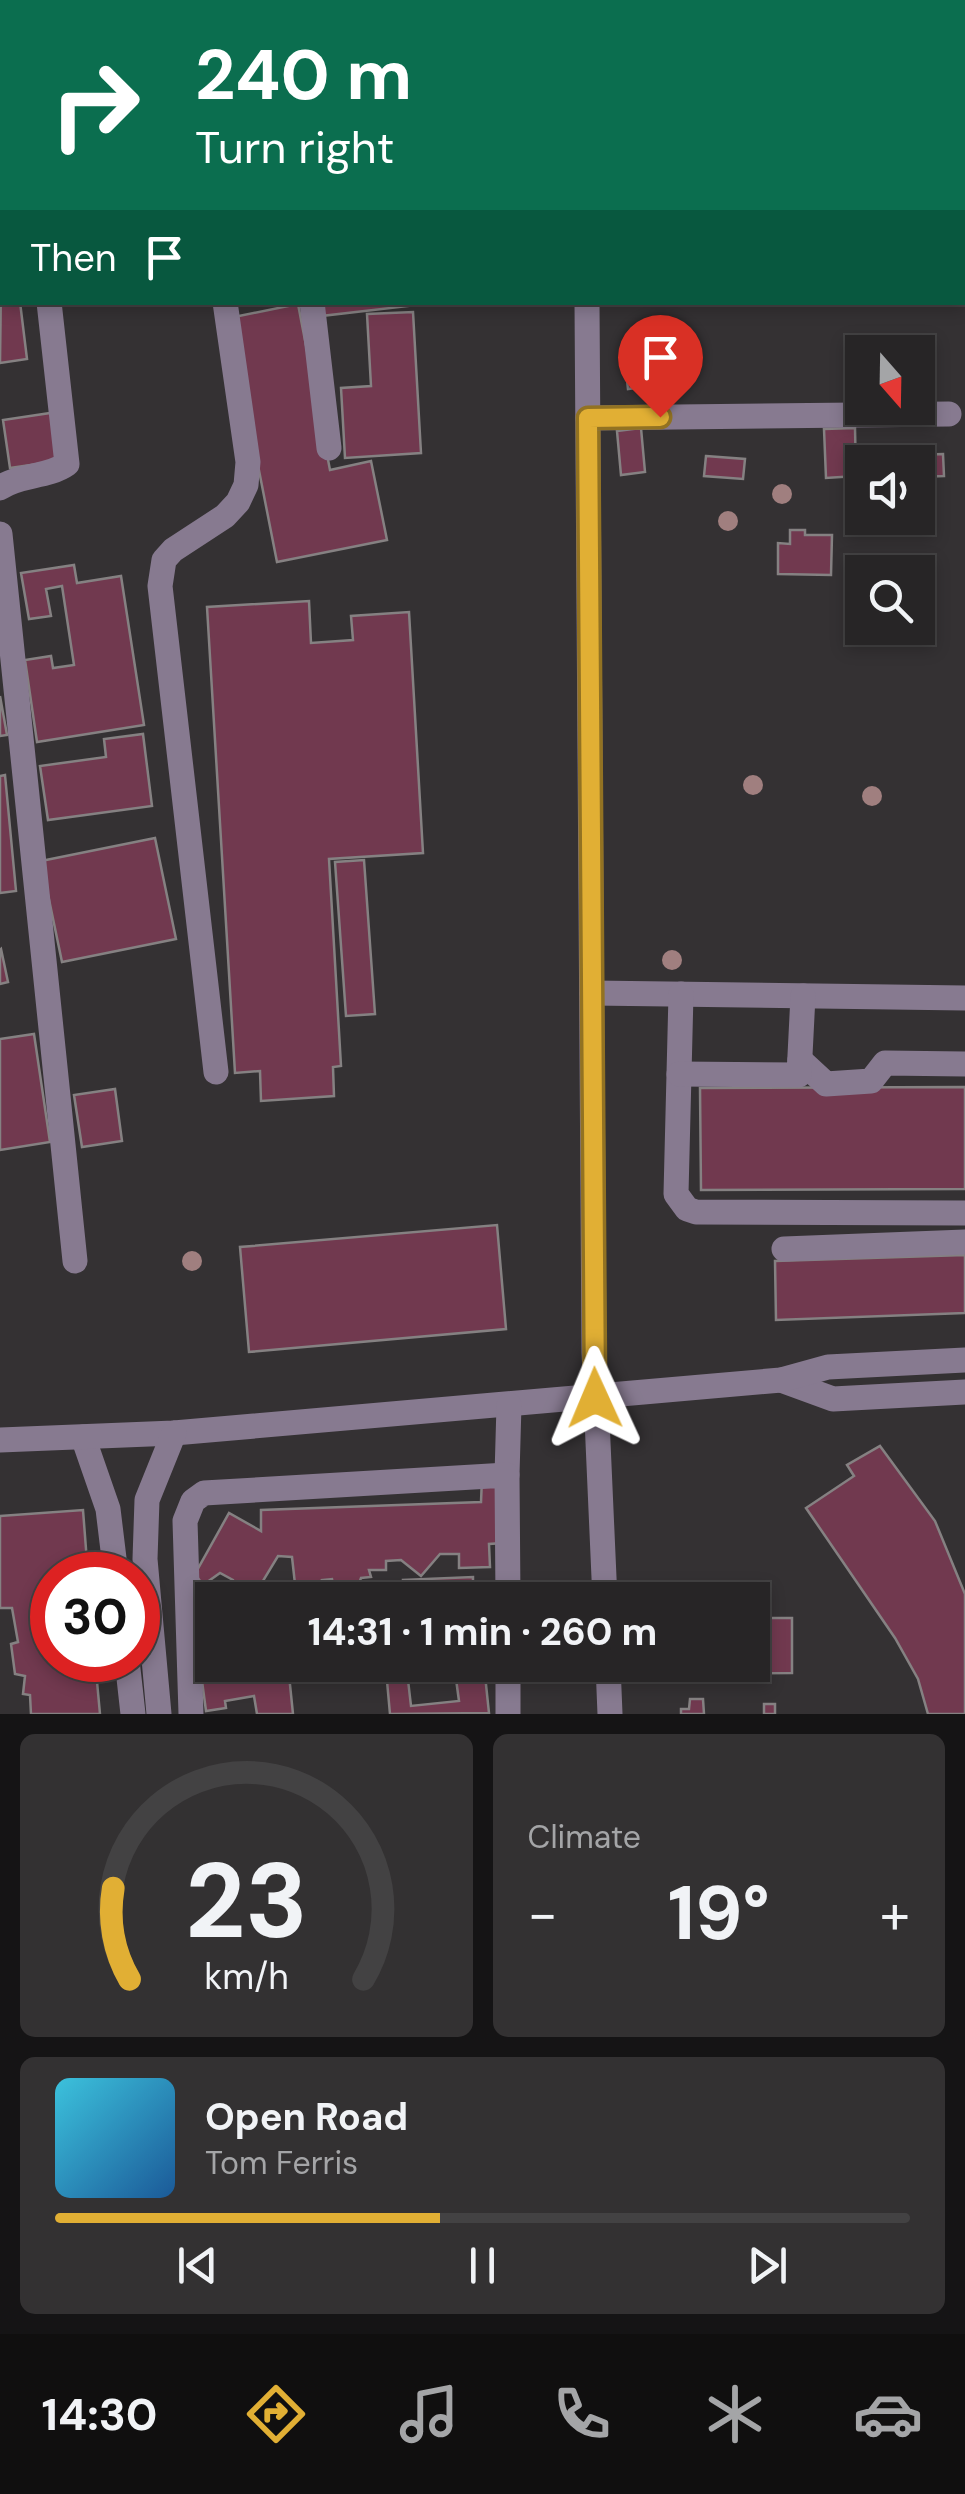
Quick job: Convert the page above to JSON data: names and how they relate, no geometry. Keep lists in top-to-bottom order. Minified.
{"north":"bottom","page":{"turn":["240 m","Turn right"],"then":"Then","limit":"30","trip":"14:31 · 1 min · 260 m","tile":"Climate","heat":["−","19°","+"],"song":["Open Road","Tom Ferris"],"tabs":"14:30","gauge":["23","km/h"]}}
